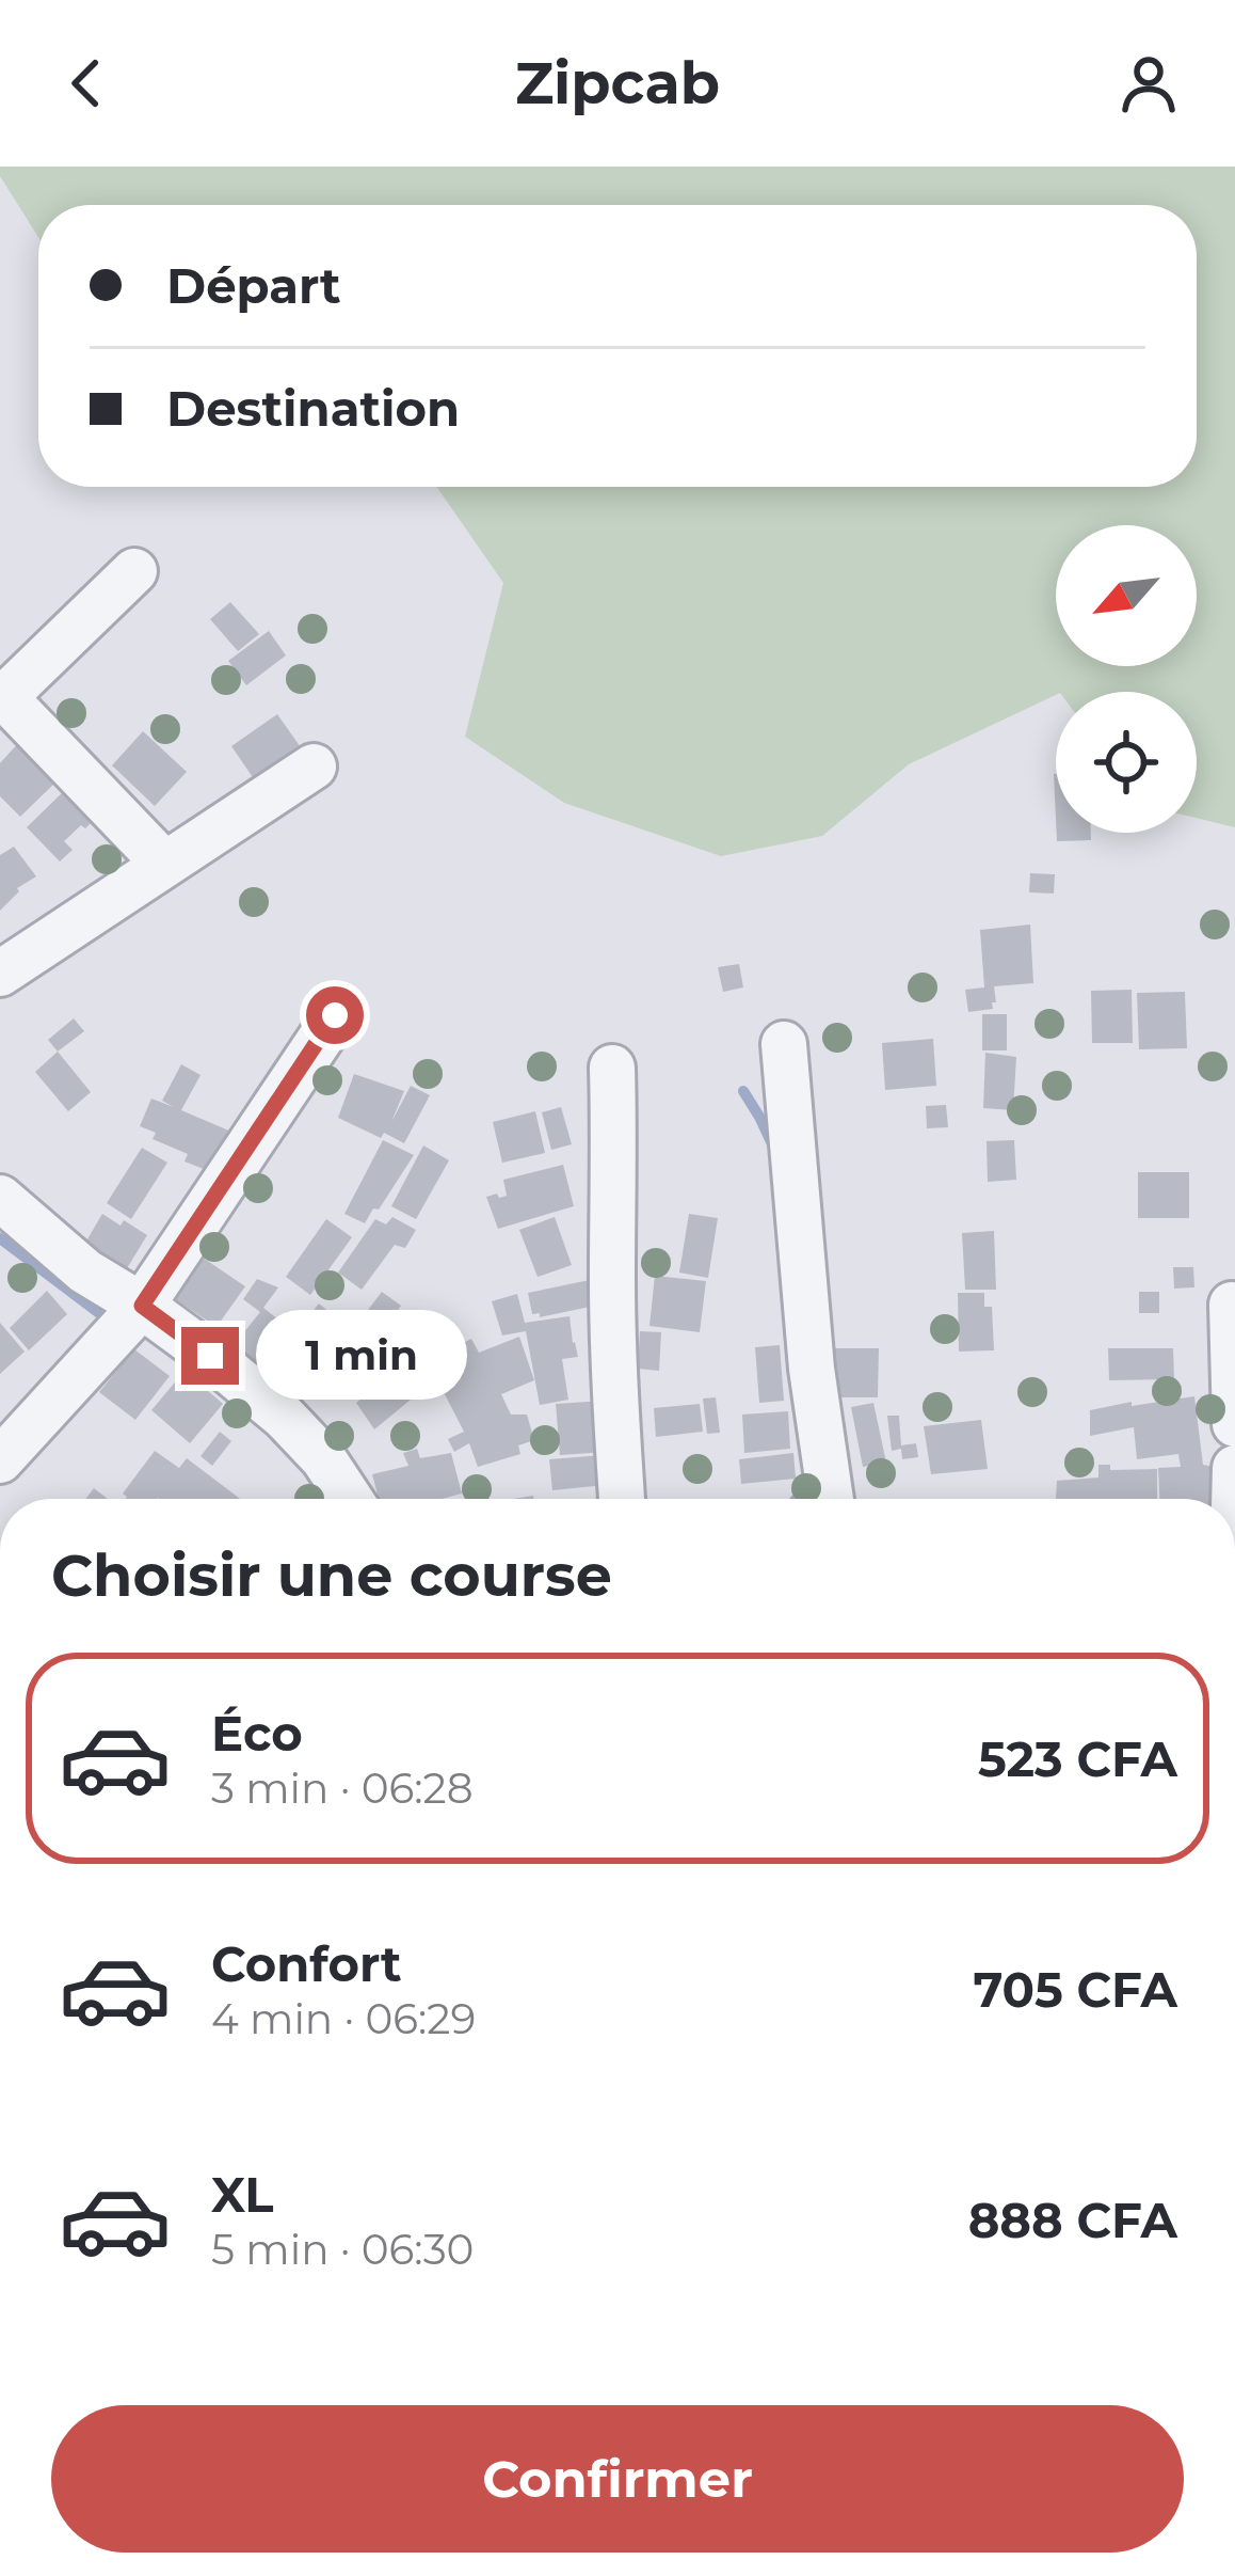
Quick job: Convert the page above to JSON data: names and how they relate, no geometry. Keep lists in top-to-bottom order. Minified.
{"north":"bottom left","page":{"header":"Zipcab","banner":["Départ","Destination"],"bubble":"1 min","heading":"Choisir une course","list":[{"name":"Éco","note":"3 min · 06:28","value":"523 CFA"},{"name":"Confort","note":"4 min · 06:29","value":"705 CFA"},{"name":"XL","note":"5 min · 06:30","value":"888 CFA"}],"buttons":"Confirmer"}}
